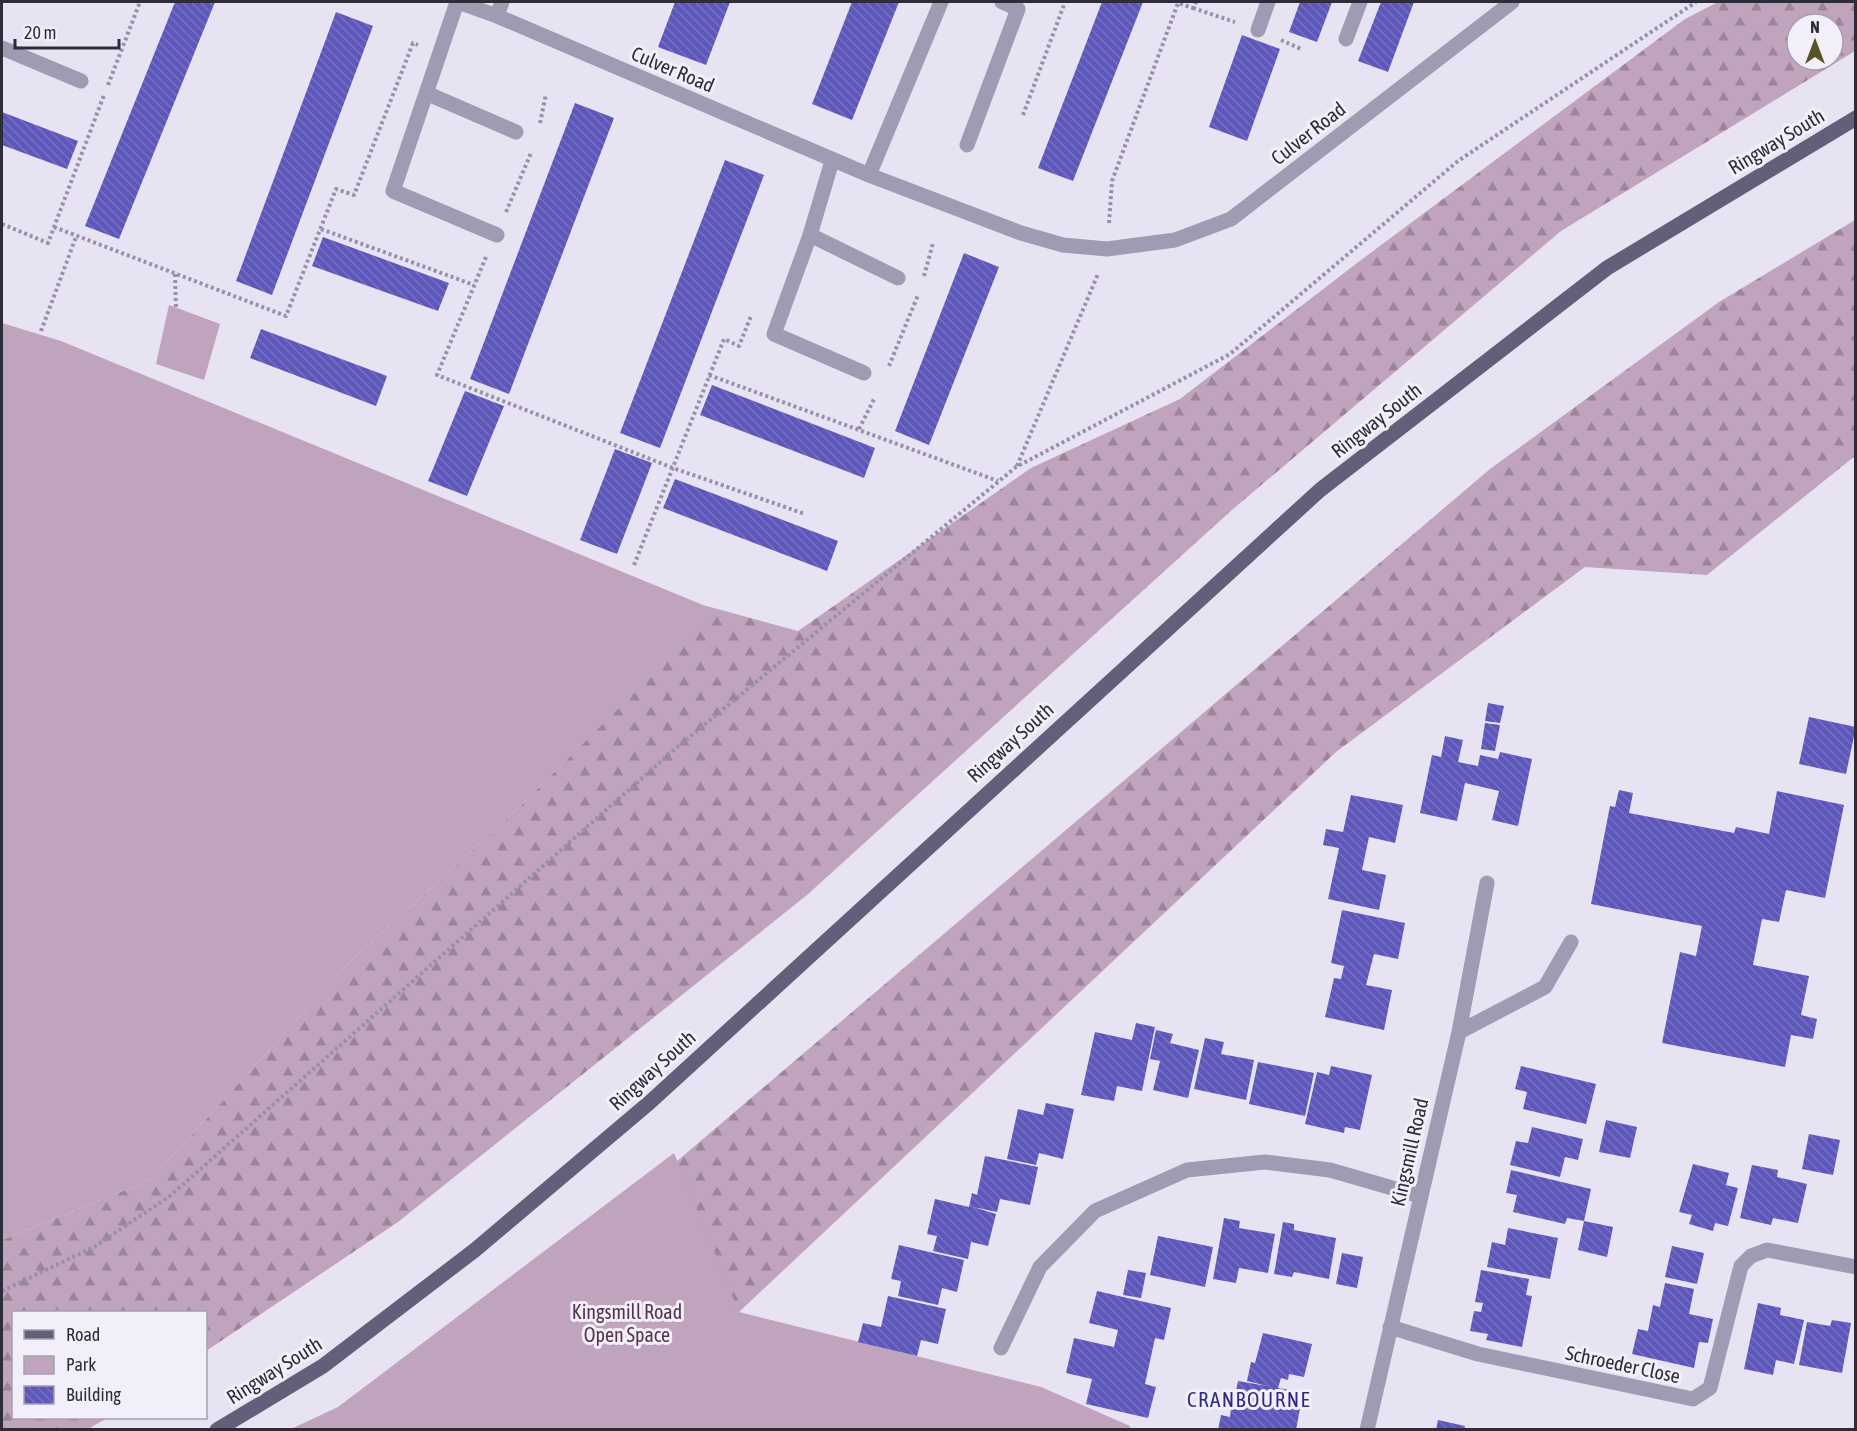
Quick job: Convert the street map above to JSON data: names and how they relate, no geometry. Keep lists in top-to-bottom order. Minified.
{"streets":{"main road":["Ringway South"],"street":["Culver Road","Kingsmill Road","Schroeder Close"]},"crossings":[["Kingsmill Road","Schroeder Close"]],"districts":["CRANBOURNE"],"parks":["Kingsmill Road Open Space"],"legend":["Road","Park","Building"],"scale_bar":"20 m","north":"top"}
